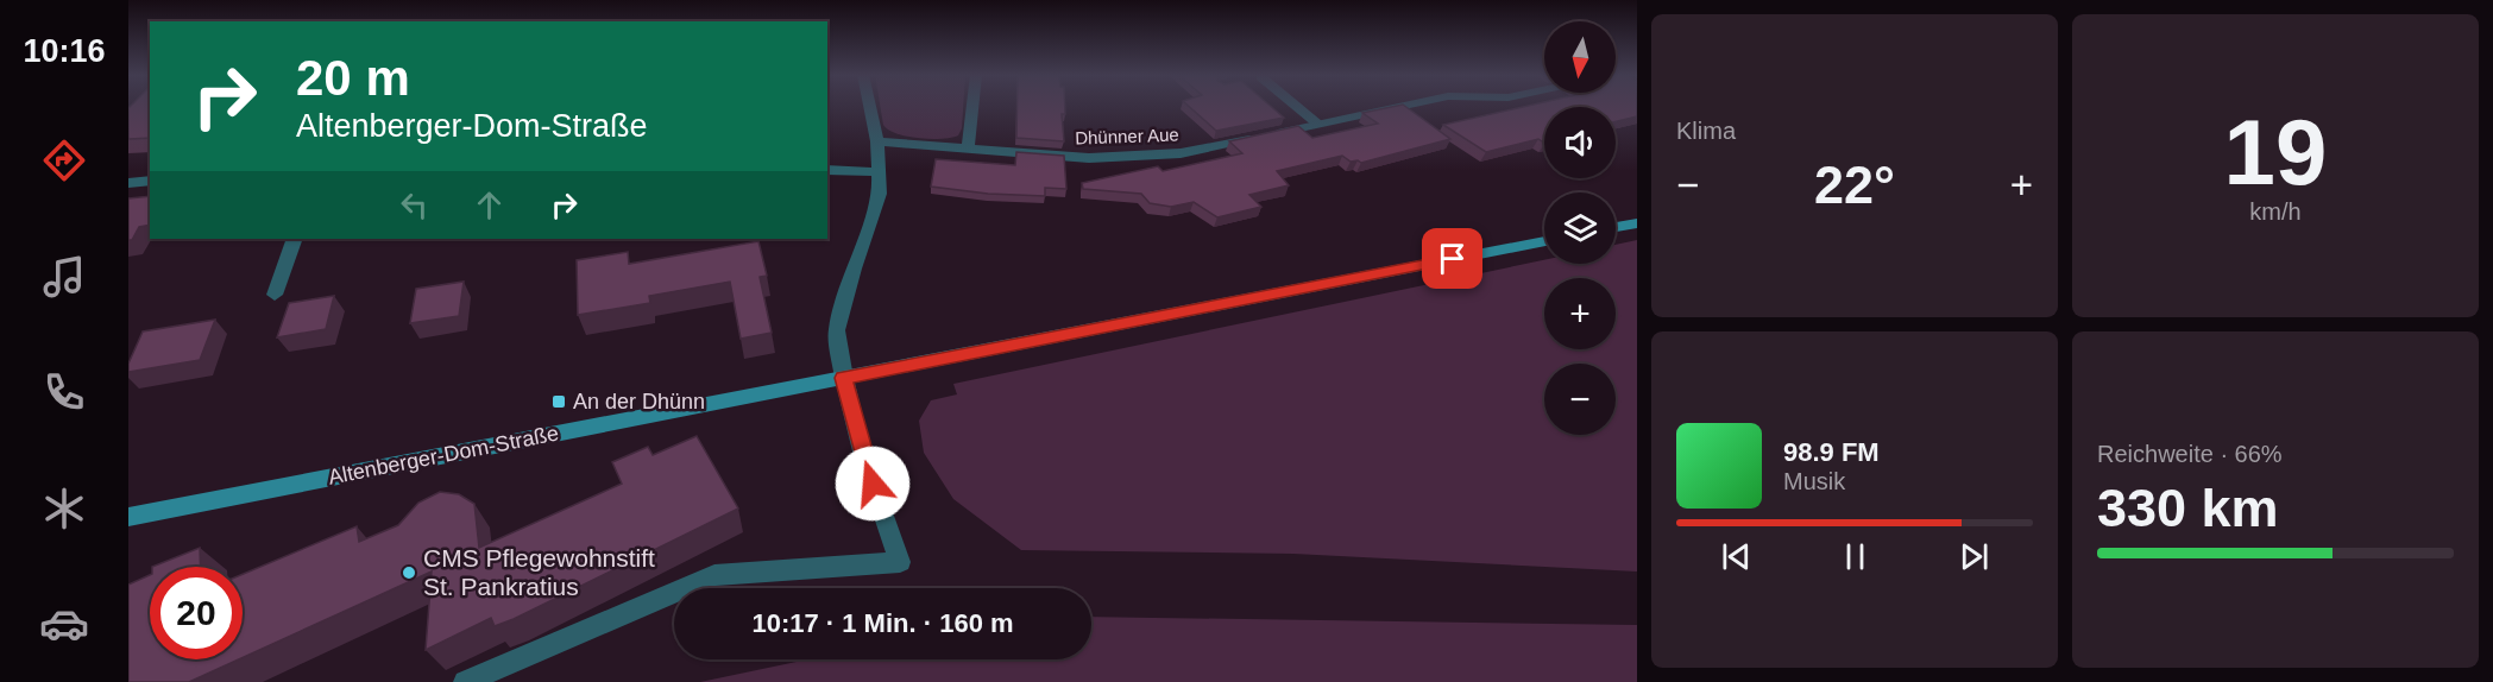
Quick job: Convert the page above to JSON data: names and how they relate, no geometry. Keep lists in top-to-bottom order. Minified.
{"streets":{"main road":["Altenberger-Dom-Straße"],"street":["Dhünner Aue"]},"places":{"transit":["An der Dhünn"],"other":["CMS Pflegewohnstift St. Pankratius"]},"north":"bottom","page":{"tabs":"10:16","tile":["Klima",["19","km/h"],["Reichweite · 66%","330 km"]],"map_buttons":["+","−"],"turn":["20 m","Altenberger-Dom-Straße"],"heat":["−","22°","+"],"song":["98.9 FM","Musik"],"limit":"20","trip":"10:17 · 1 Min. · 160 m"}}
